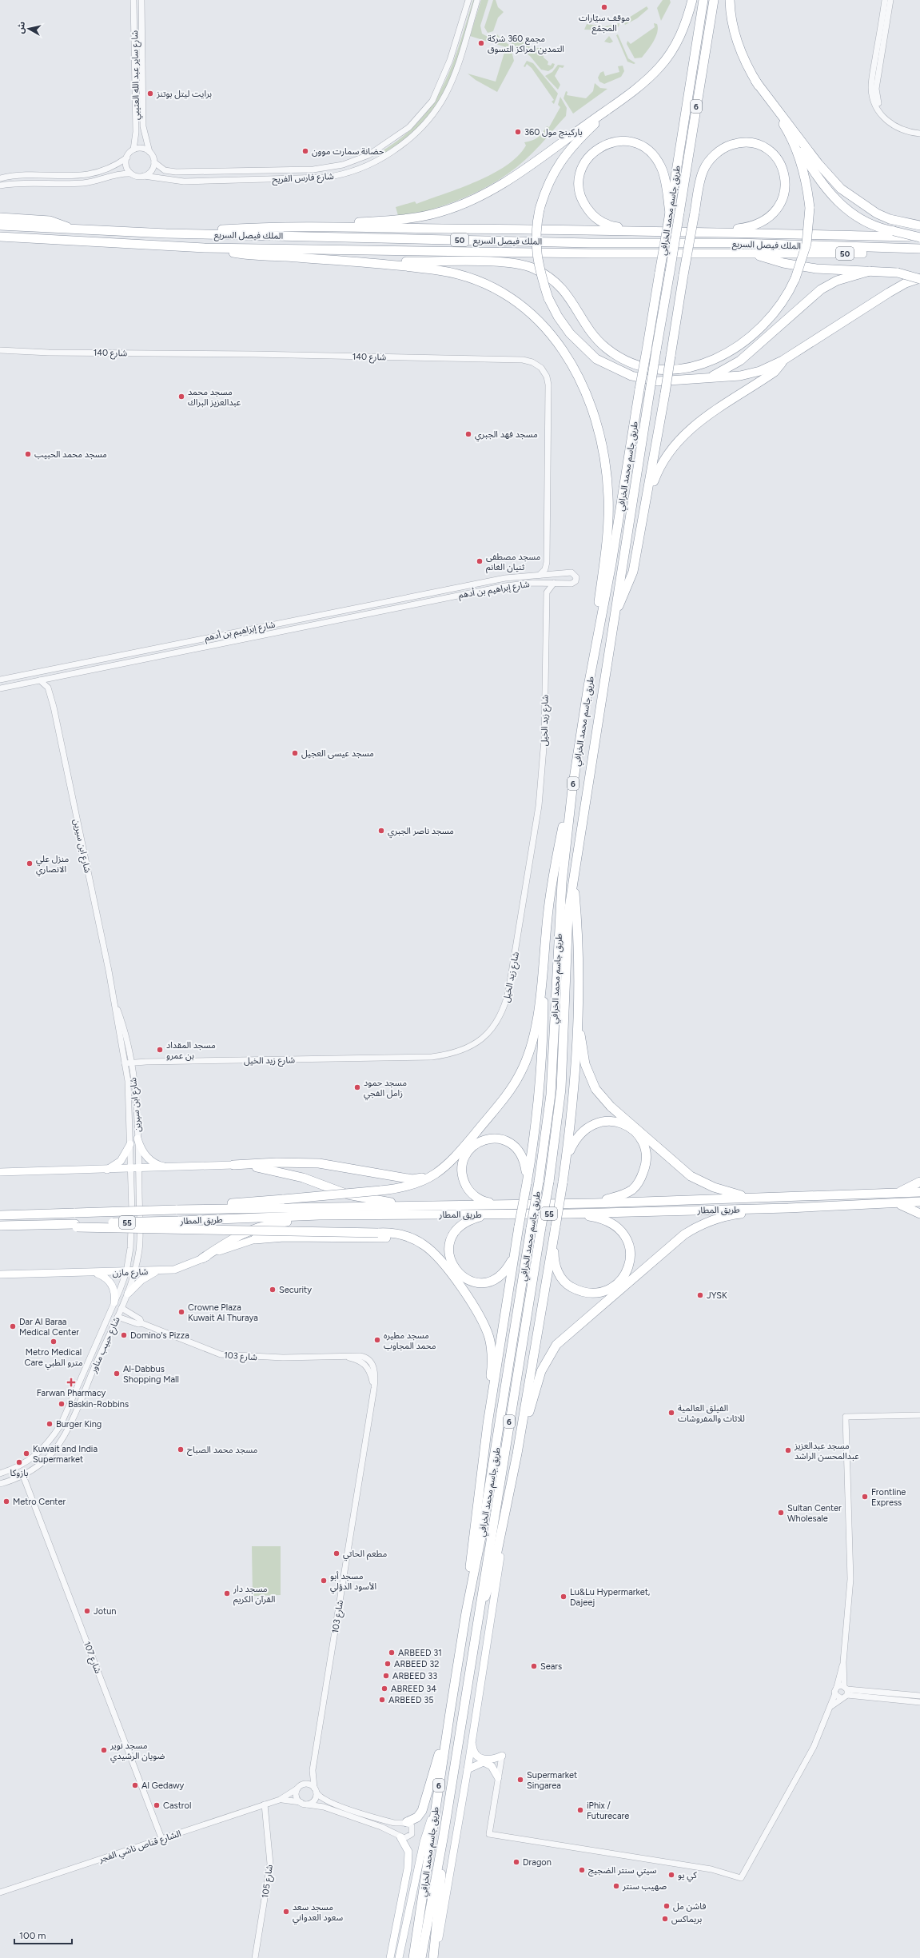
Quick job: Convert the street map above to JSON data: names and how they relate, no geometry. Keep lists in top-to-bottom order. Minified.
{"streets":{"highway":["6","طريق جاسم محمد الخرافي","الملك فيصل السريع","50","طريق المطار","55"],"main road":["شارع مازن"],"street":["شارع ساير عبد الله العتيبي","شارع فارس الفريح","شارع 140","شارع إبراهيم بن أدهم","شارع زيد الخيل","شارع ابن سيرين","شارع حبيب مناور","شارع 103","شارع 107","الشارع قناص ناشي الفجر","شارع 105"]},"crossings":[["شارع ساير عبد الله العتيبي","شارع فارس الفريح"],["شارع 140","شارع إبراهيم بن أدهم"],["شارع زيد الخيل","شارع ابن سيرين"],["شارع ابن سيرين","شارع حبيب مناور"],["شارع مازن","شارع حبيب مناور"],["شارع حبيب مناور","شارع 103"],["شارع حبيب مناور","شارع 107"],["شارع 103","الشارع قناص ناشي الفجر"],["شارع 107","الشارع قناص ناشي الفجر"],["الشارع قناص ناشي الفجر","شارع 105"]],"places":{"other":["موقف سيّارات المجمّع","مجمع 360 شركة التمدين لمراكز التسوق","برايت ليتل بوتنز","باركينج مول 360","حضانة سمارت موون","مسجد محمد عبدالعزيز البراك","مسجد فهد الجبري","مسجد محمد الحبيب","مسجد مصطفى ثنيان الغانم","مسجد عيسى العجيل","مسجد ناصر الجبري","منزل علي الانصاري","مسجد المقداد بن عمرو","مسجد حمود زامل الفجي","Security","JYSK","Crowne Plaza Kuwait Al Thuraya","Dar Al Baraa Medical Center","Domino's Pizza","مسجد مطيره محمد المجاوب","Metro Medical Care مترو الطبي","Al-Dabbus Shopping Mall","Baskin-Robbins","الفيلق العالمية للاثاث والمفروشات","Burger King","مسجد محمد الصباح","مسجد عبدالعزيز عبدالمحسن الراشد","Kuwait and India Supermarket","بازوكا","Frontline Express","Metro Center","Sultan Center Wholesale","مطعم الحاتي","مسجد أبو الأسود الدؤلي","مسجد دار القرآن الكريم","Lu&Lu Hypermarket, Dajeej","Jotun","ARBEED 31","ARBEED 32","Sears","ARBEED 33","ABREED 34","ARBEED 35","مسجد نوير ضويان الرشيدي","Supermarket Singarea","Al Gedawy","Castrol","iPhix / Futurecare","Dragon","سيتي سنتر الضجيج","كي يو","صهيب سنتر","فاشن مل","مسجد سعد سعود العدواني","بريماكس"],"health":["Farwan Pharmacy"]},"scale_bar":"100 m","north":"left"}
